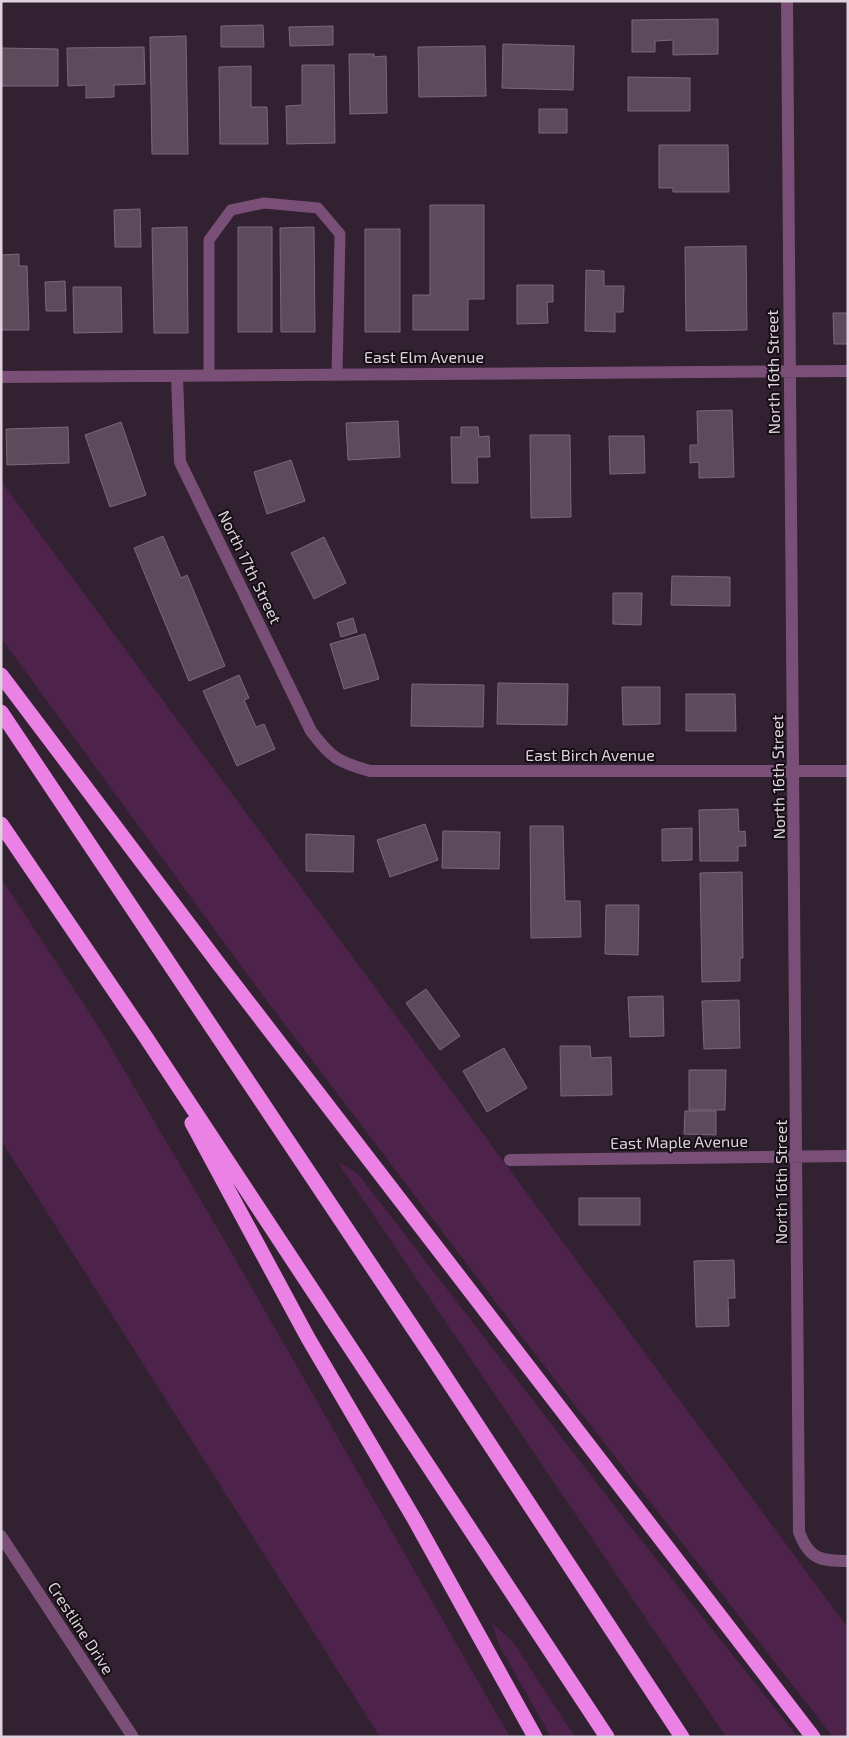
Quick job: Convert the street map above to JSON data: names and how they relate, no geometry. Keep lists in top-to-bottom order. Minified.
{"streets":{"street":["East Elm Avenue","North 16th Street","North 17th Street","East Birch Avenue","East Maple Avenue","Crestline Drive"]},"crossings":[["East Elm Avenue","North 16th Street"],["East Elm Avenue","North 17th Street"],["North 16th Street","East Birch Avenue"],["North 16th Street","East Maple Avenue"],["North 17th Street","East Birch Avenue"]]}
